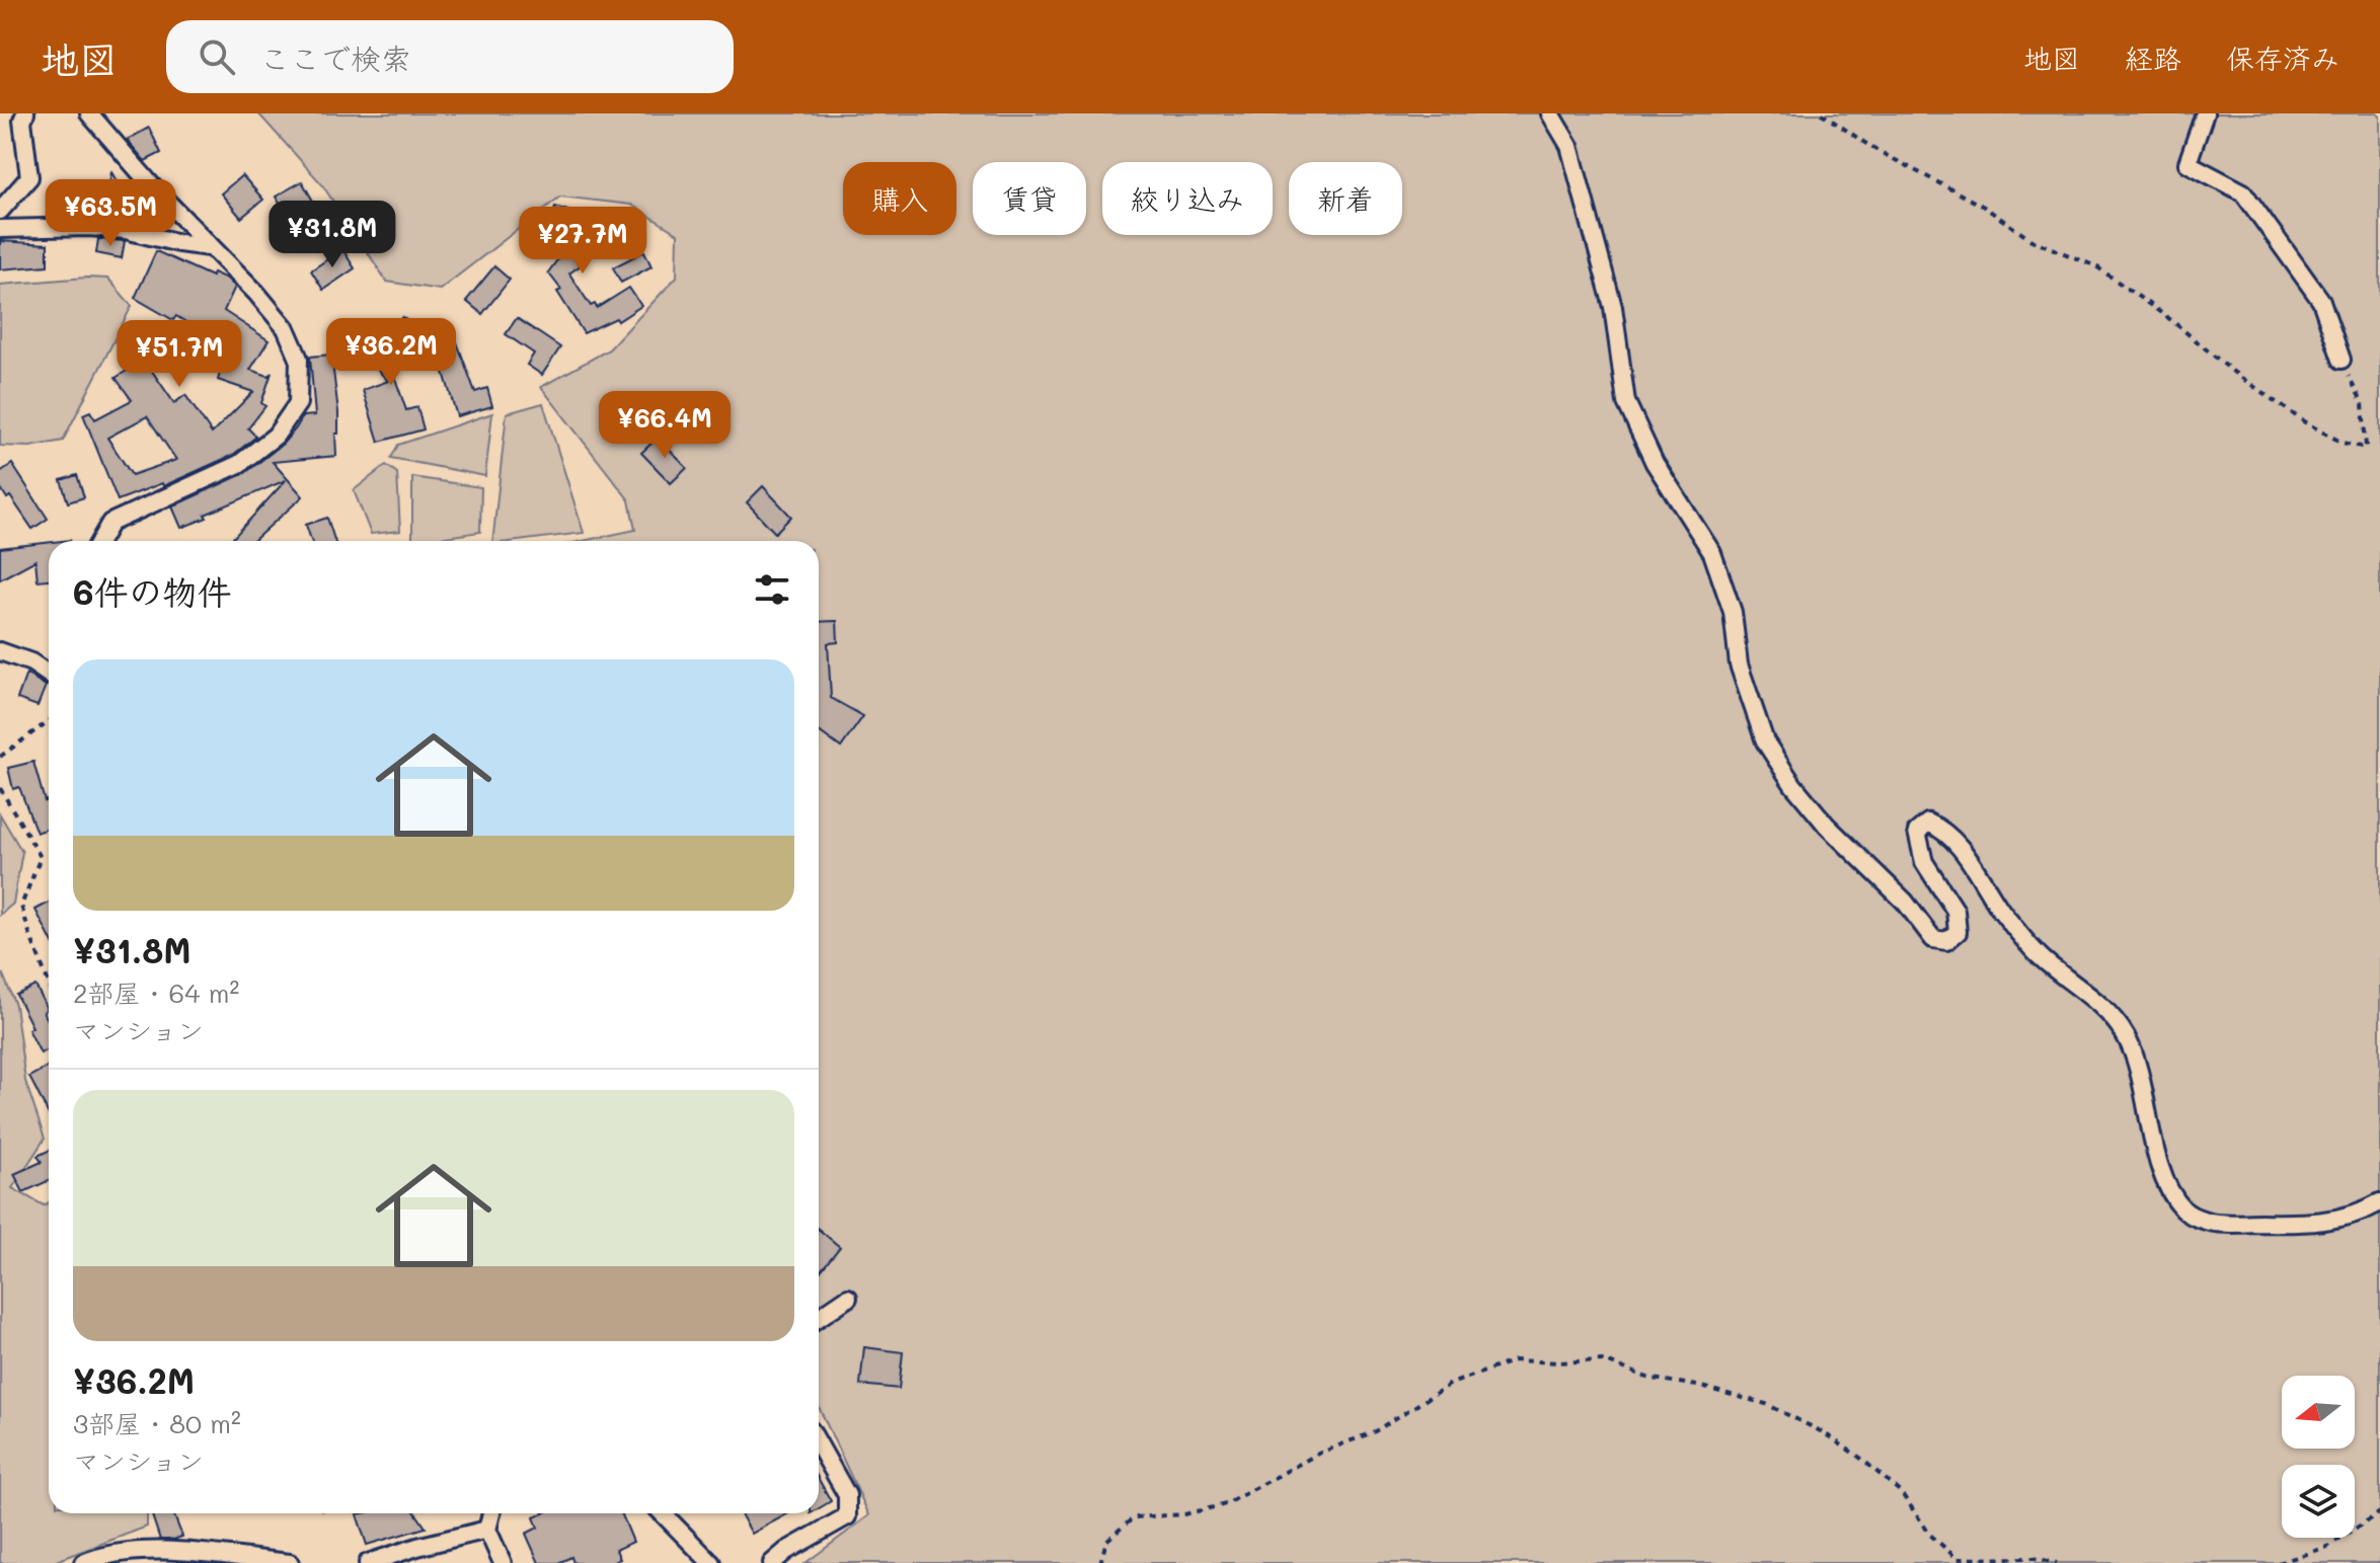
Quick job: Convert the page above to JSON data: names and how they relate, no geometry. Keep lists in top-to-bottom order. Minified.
{"north":"left","page":{"header":"地図","search":"ここで検索","nav":["地図","経路","保存済み"],"chip":["購入","賃貸","絞り込み","新着"],"price":["¥63.5M","¥31.8M","¥27.7M","¥36.2M","¥51.7M","¥66.4M"],"heading":"6件の物件","list":[{"name":"¥31.8M","note":"2部屋 · 64 m² · マンション"},{"name":"¥36.2M","note":"3部屋 · 80 m² · マンション"}]}}
